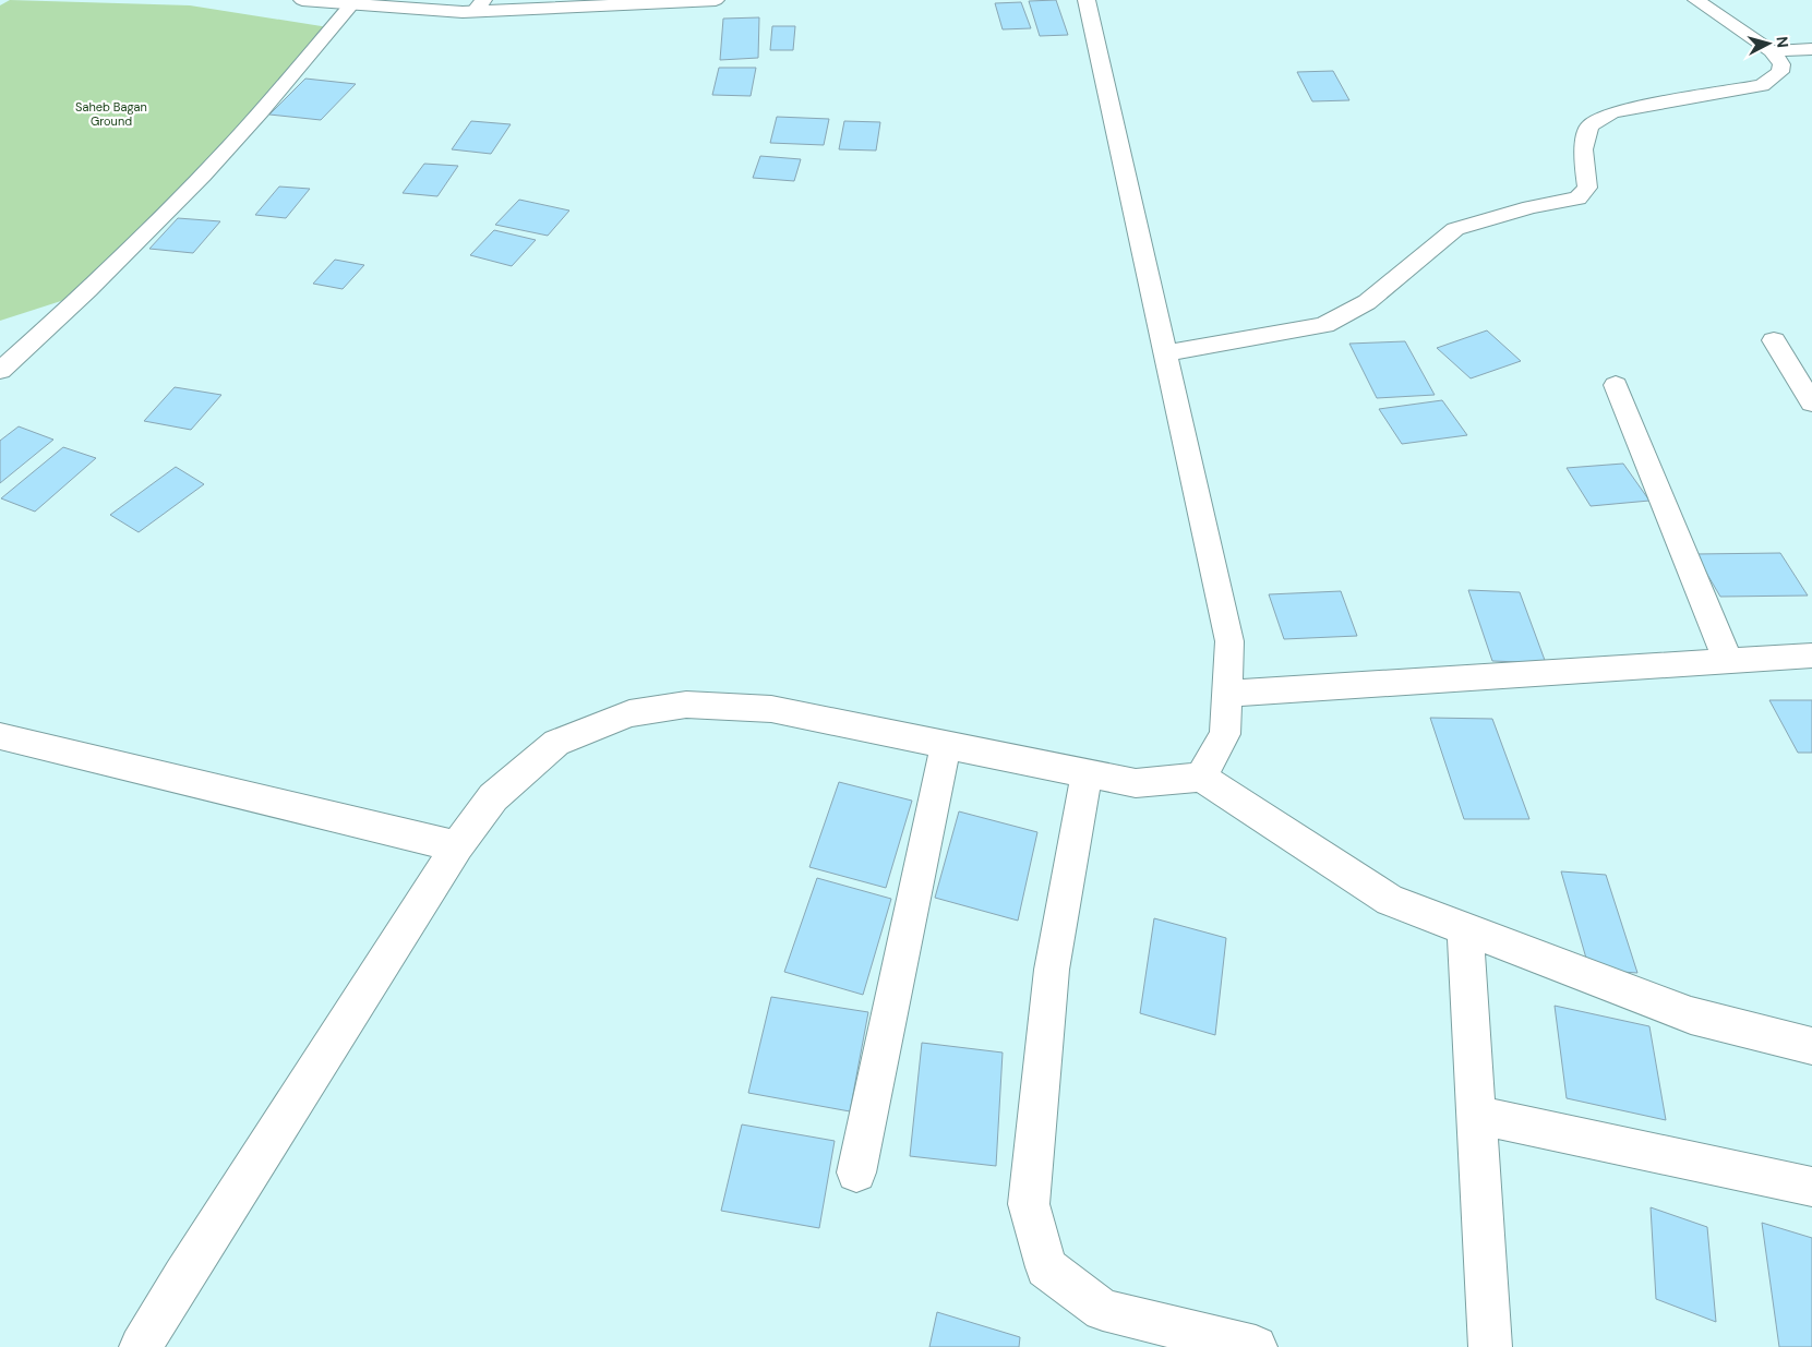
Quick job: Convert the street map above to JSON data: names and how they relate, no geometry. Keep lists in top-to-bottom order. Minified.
{"parks":["Saheb Bagan Ground"],"north":"right"}
